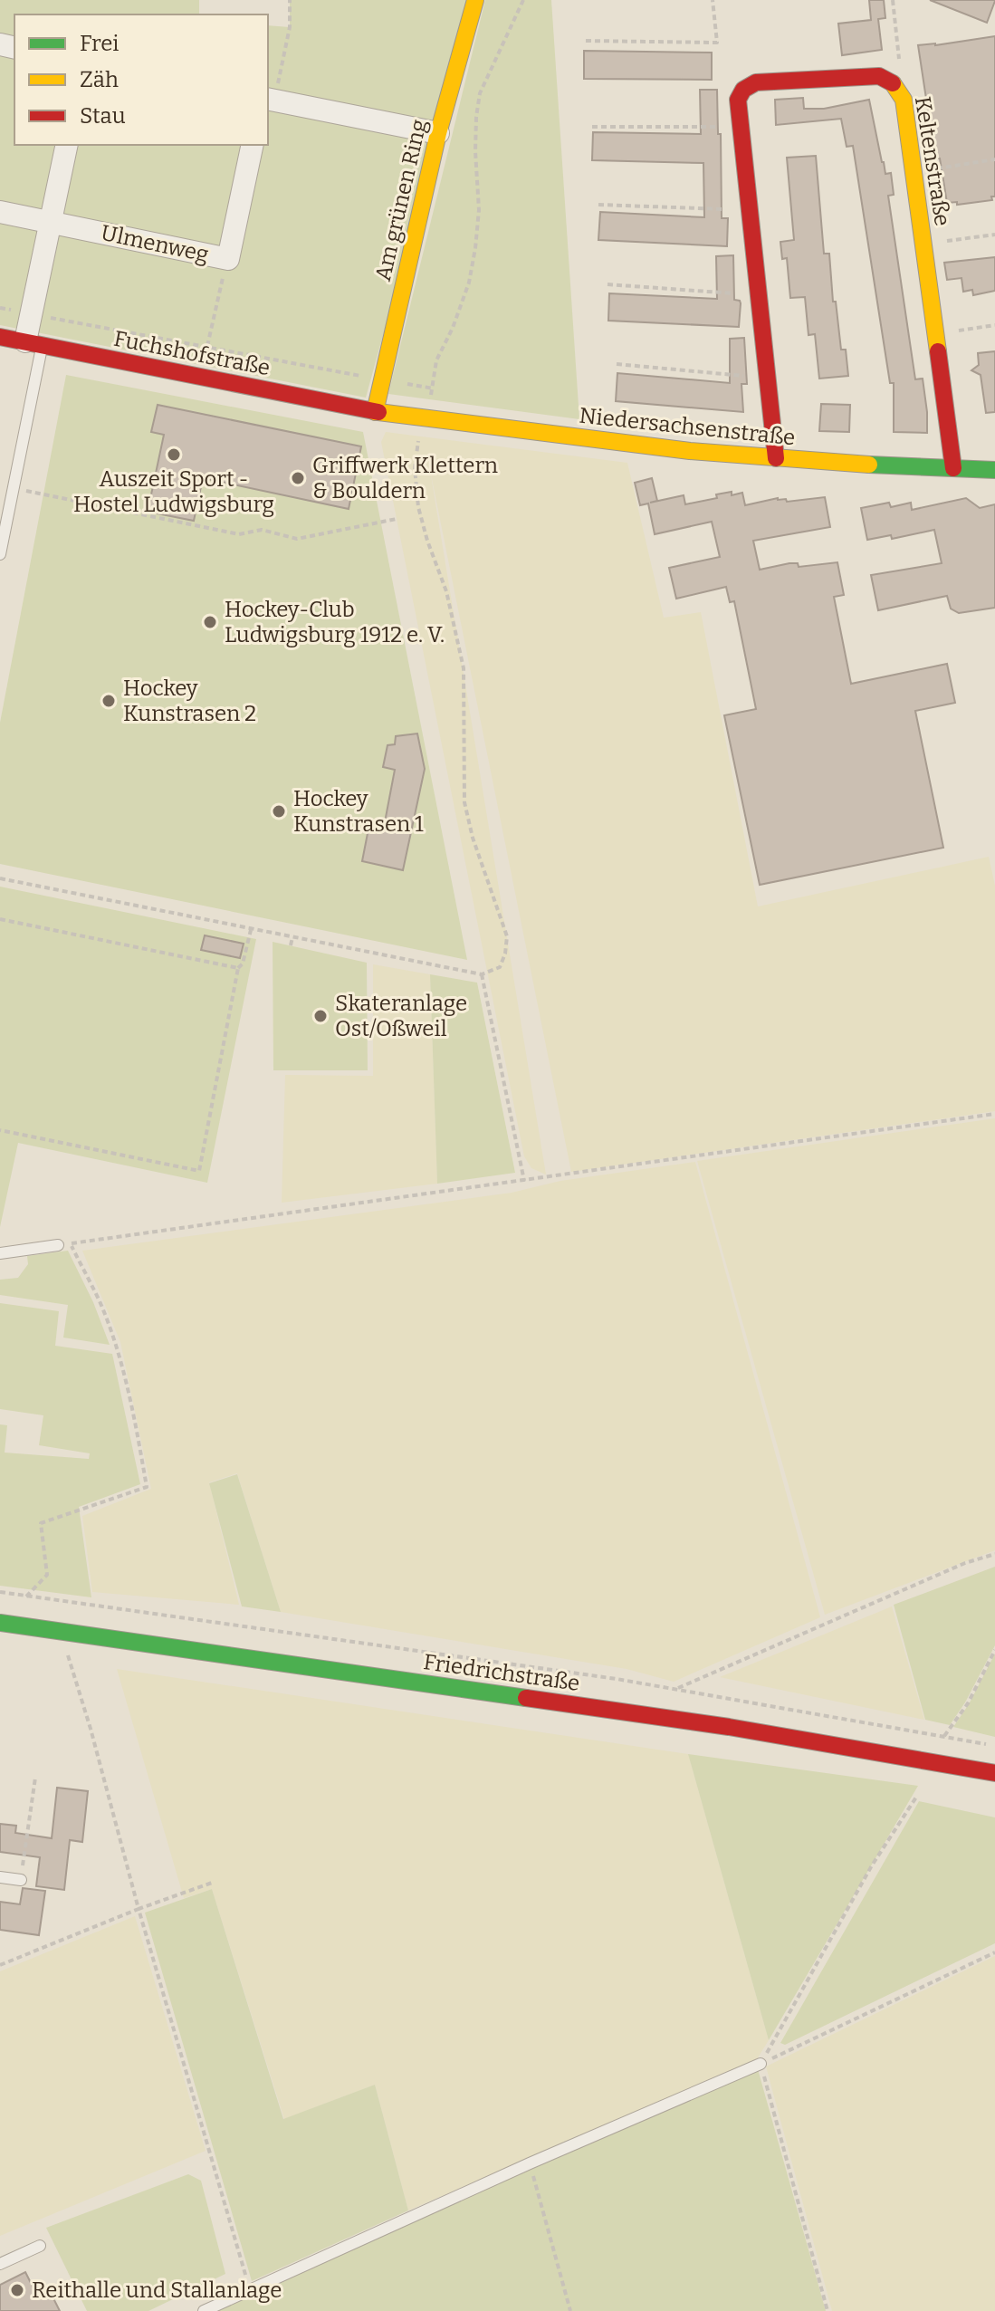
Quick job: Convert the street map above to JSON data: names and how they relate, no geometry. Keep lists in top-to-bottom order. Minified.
{"streets":{"street":["Keltenstraße","Am grünen Ring","Ulmenweg","Fuchshofstraße","Niedersachsenstraße","Friedrichstraße"]},"crossings":[["Keltenstraße","Niedersachsenstraße"],["Am grünen Ring","Fuchshofstraße"],["Am grünen Ring","Niedersachsenstraße"],["Fuchshofstraße","Niedersachsenstraße"]],"places":["Auszeit Sport - Hostel Ludwigsburg","Griffwerk Klettern & Bouldern","Hockey-Club Ludwigsburg 1912 e. V.","Hockey Kunstrasen 2","Hockey Kunstrasen 1","Skateranlage Ost/Oßweil","Reithalle und Stallanlage"],"legend":["Frei","Zäh","Stau"]}
